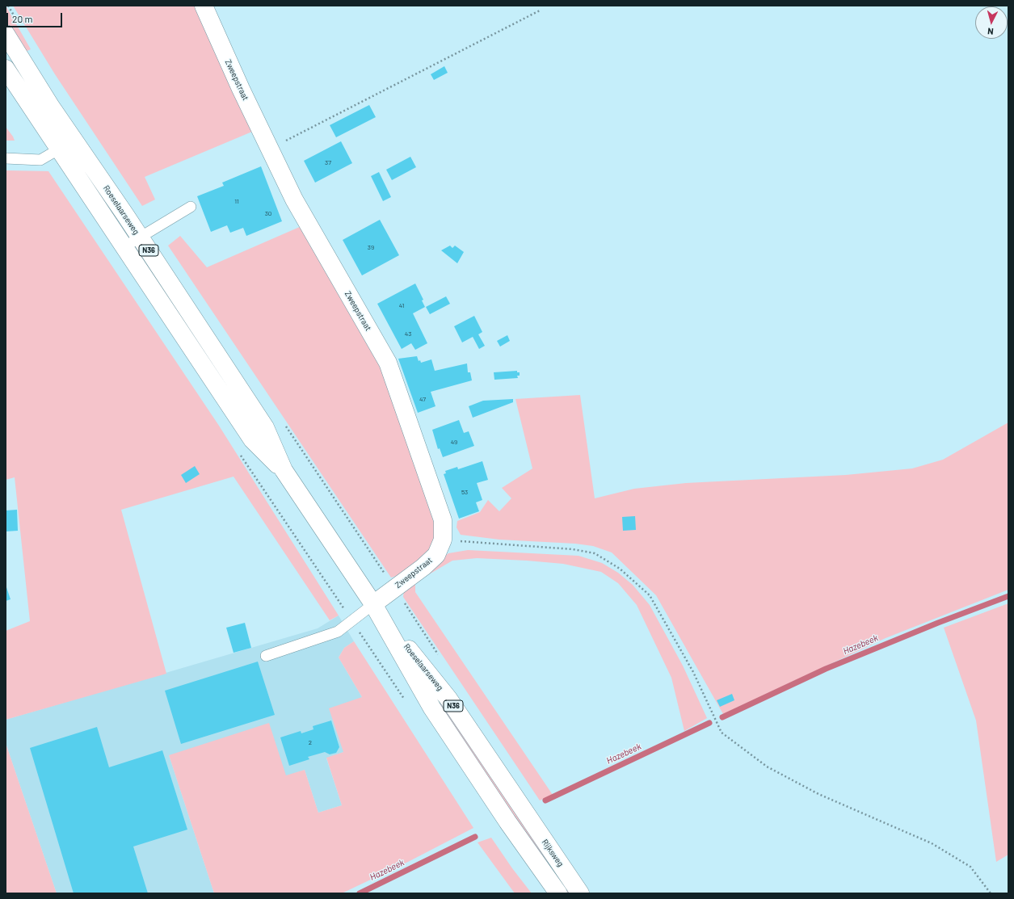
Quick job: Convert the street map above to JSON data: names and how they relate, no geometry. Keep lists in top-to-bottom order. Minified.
{"streets":{"main road":["Zweepstraat","Roeselaarseweg","N36","Rijksweg"]},"crossings":[["Zweepstraat","Roeselaarseweg"],["Roeselaarseweg","Rijksweg"]],"water":["Hazebeek"],"house_numbers":["37","11","30","39","41","43","47","49","53","2"],"scale_bar":"20 m","north":"bottom"}
